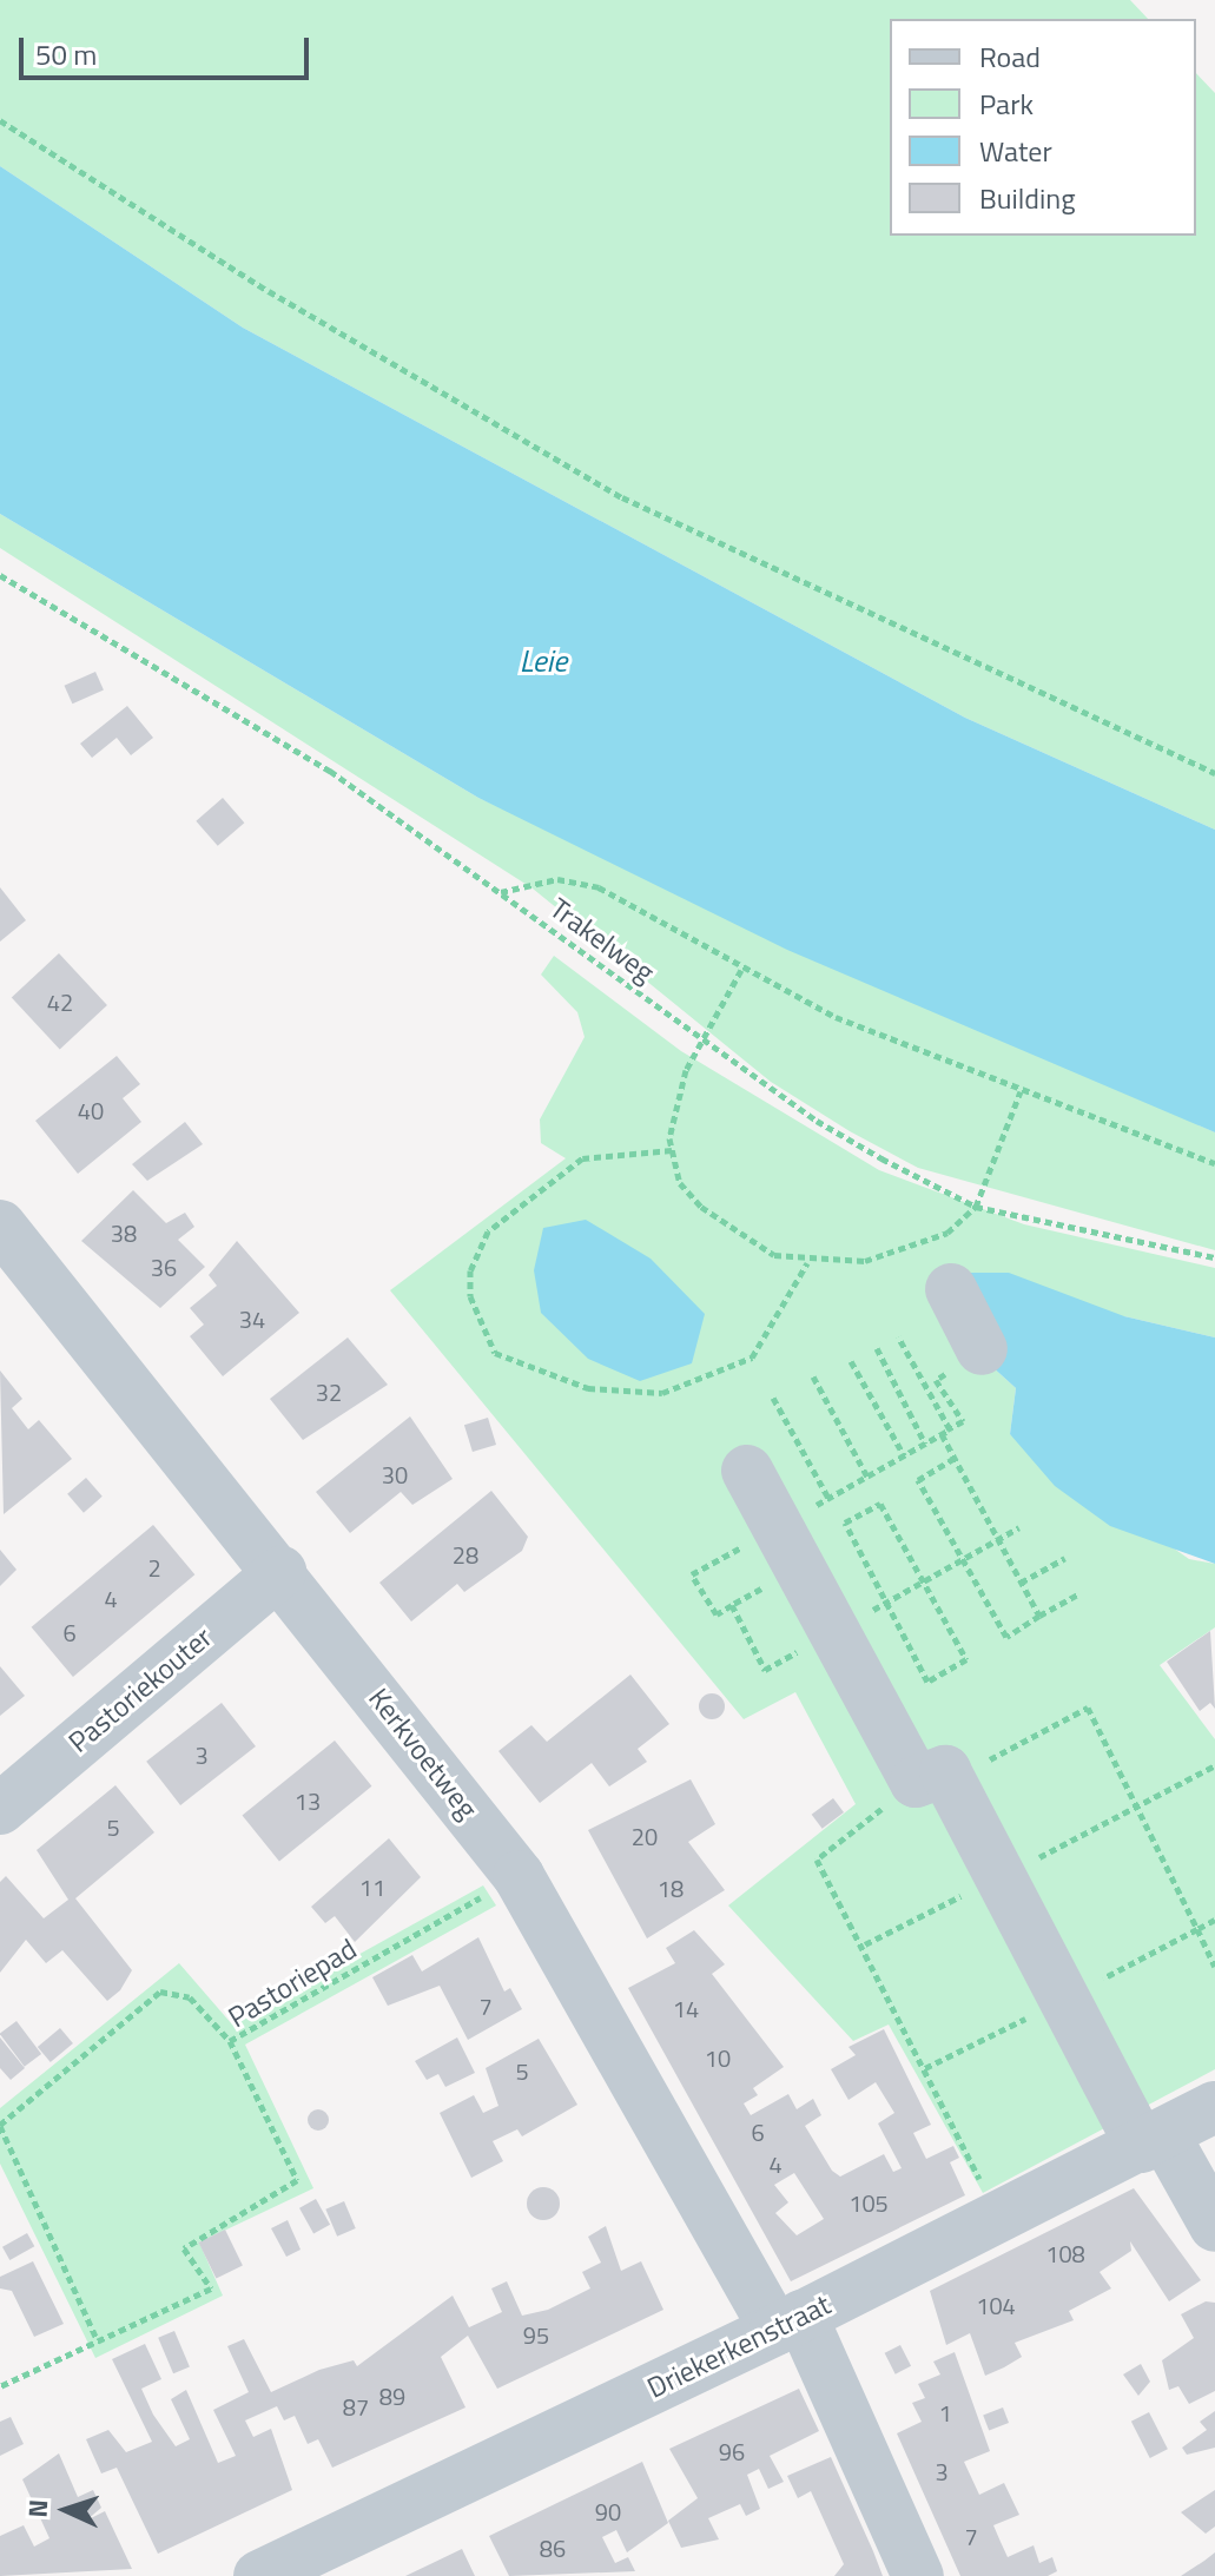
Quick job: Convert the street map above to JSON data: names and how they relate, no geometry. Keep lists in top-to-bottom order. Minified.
{"streets":{"street":["Pastoriekouter","Kerkvoetweg","Driekerkenstraat"],"path":["Trakelweg","Pastoriepad"]},"crossings":[["Pastoriekouter","Kerkvoetweg"],["Kerkvoetweg","Pastoriepad"],["Kerkvoetweg","Driekerkenstraat"]],"water":["Leie"],"house_numbers":["42","40","38","36","34","32","30","28","2","4","6","3","13","5","20","11","18","7","14","10","5","6","4","105","108","104","95","89","87","1","96","3","90","7","86"],"legend":["Road","Park","Water","Building"],"scale_bar":"50 m","north":"left"}
